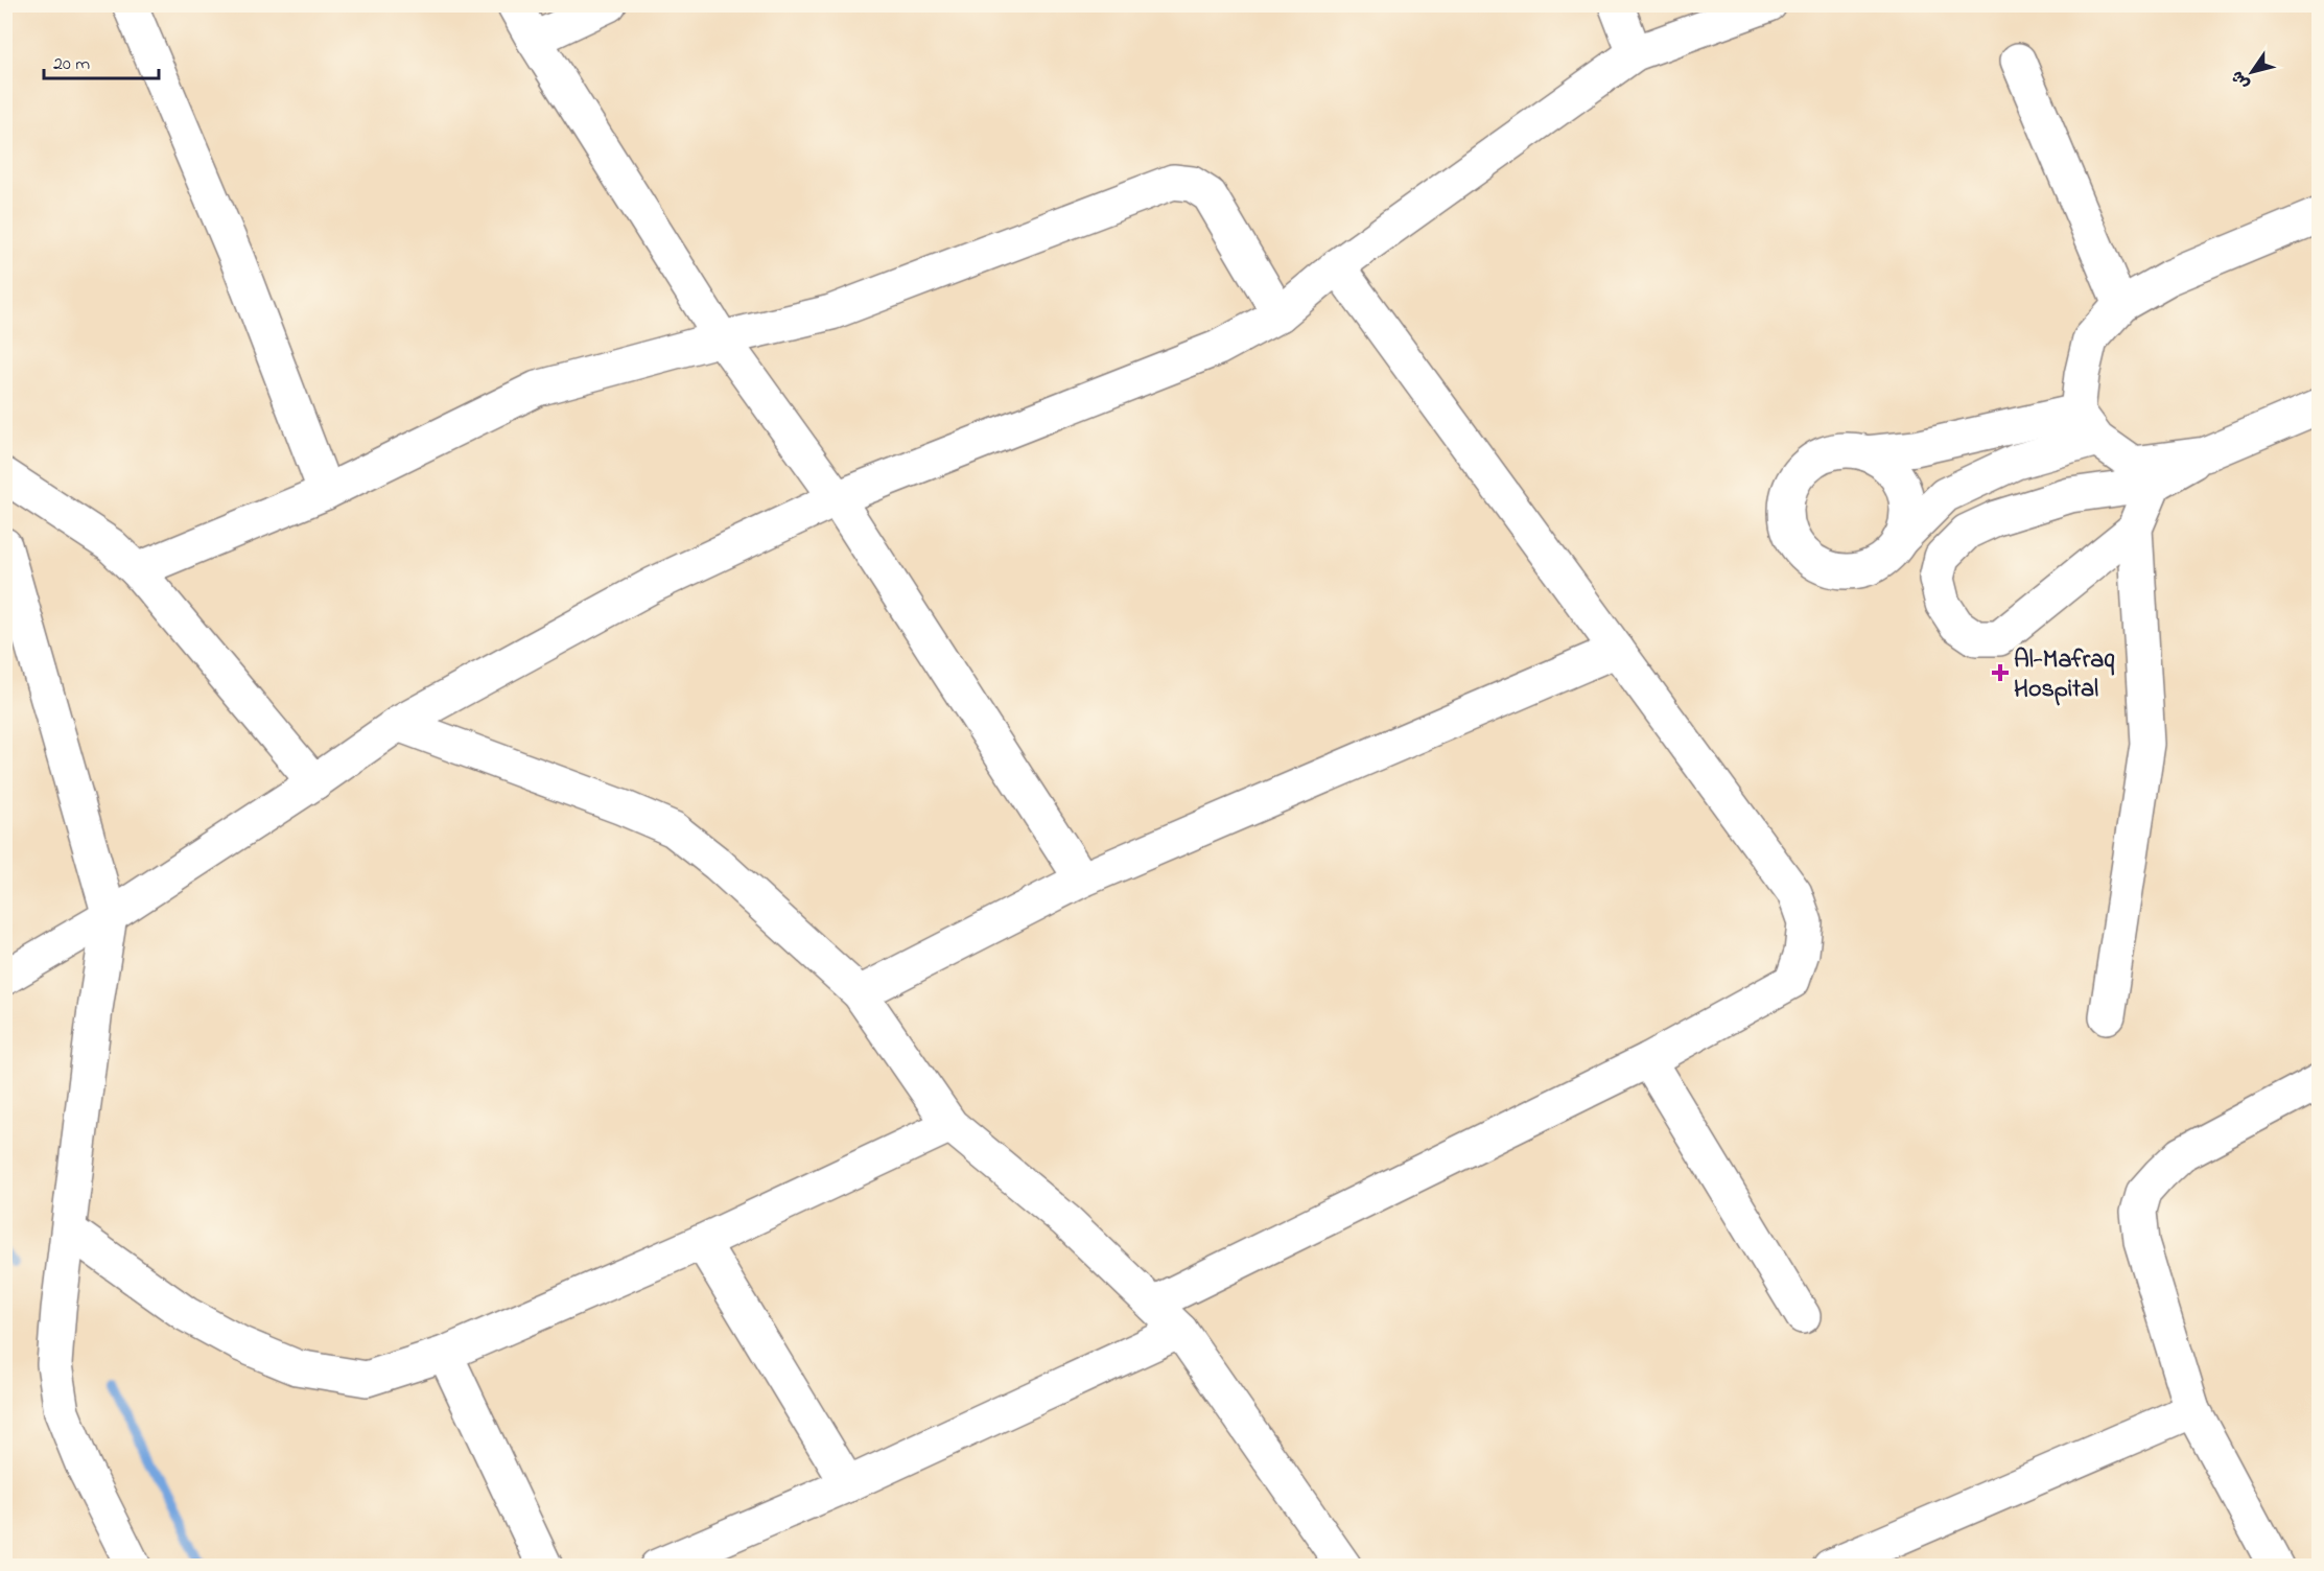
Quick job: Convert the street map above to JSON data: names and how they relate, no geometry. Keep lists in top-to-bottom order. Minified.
{"places":{"health":["Al-Mafraq Hospital"]},"scale_bar":"20 m","north":"bottom left"}
